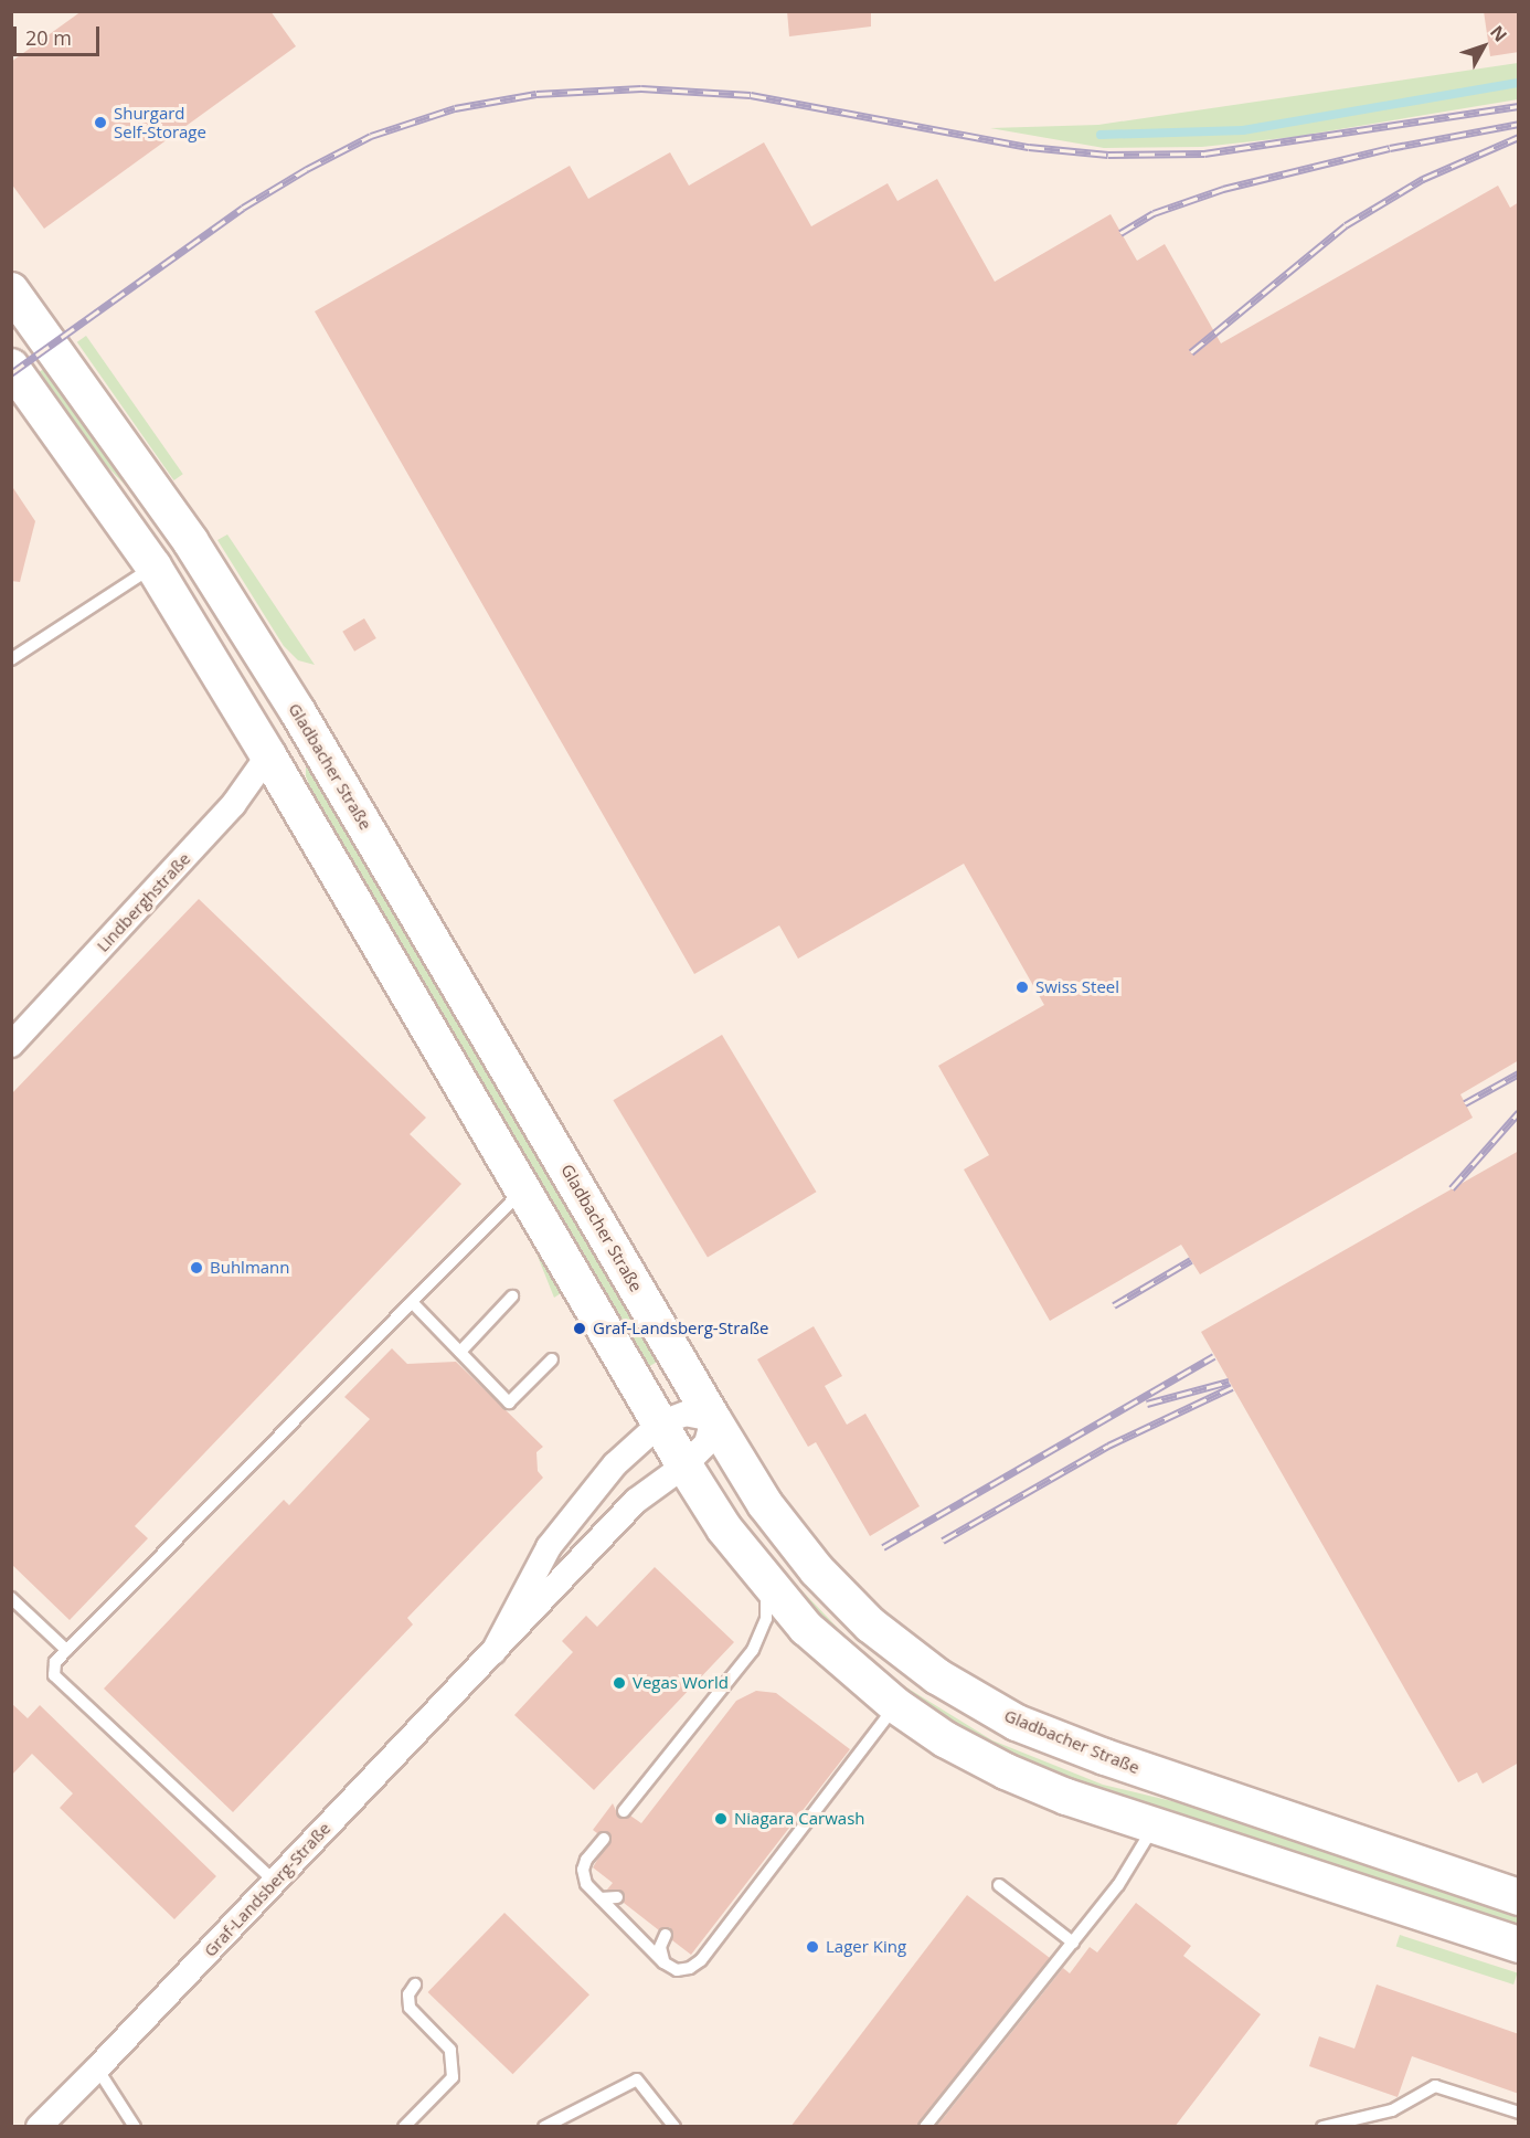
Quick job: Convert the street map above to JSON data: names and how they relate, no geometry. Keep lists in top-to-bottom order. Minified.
{"streets":{"main road":["Gladbacher Straße"],"street":["Lindberghstraße","Graf-Landsberg-Straße"]},"crossings":[["Gladbacher Straße","Graf-Landsberg-Straße"]],"places":["Shurgard Self-Storage","Swiss Steel","Buhlmann","Graf-Landsberg-Straße","Vegas World","Niagara Carwash","Lager King"],"scale_bar":"20 m","north":"top right"}
